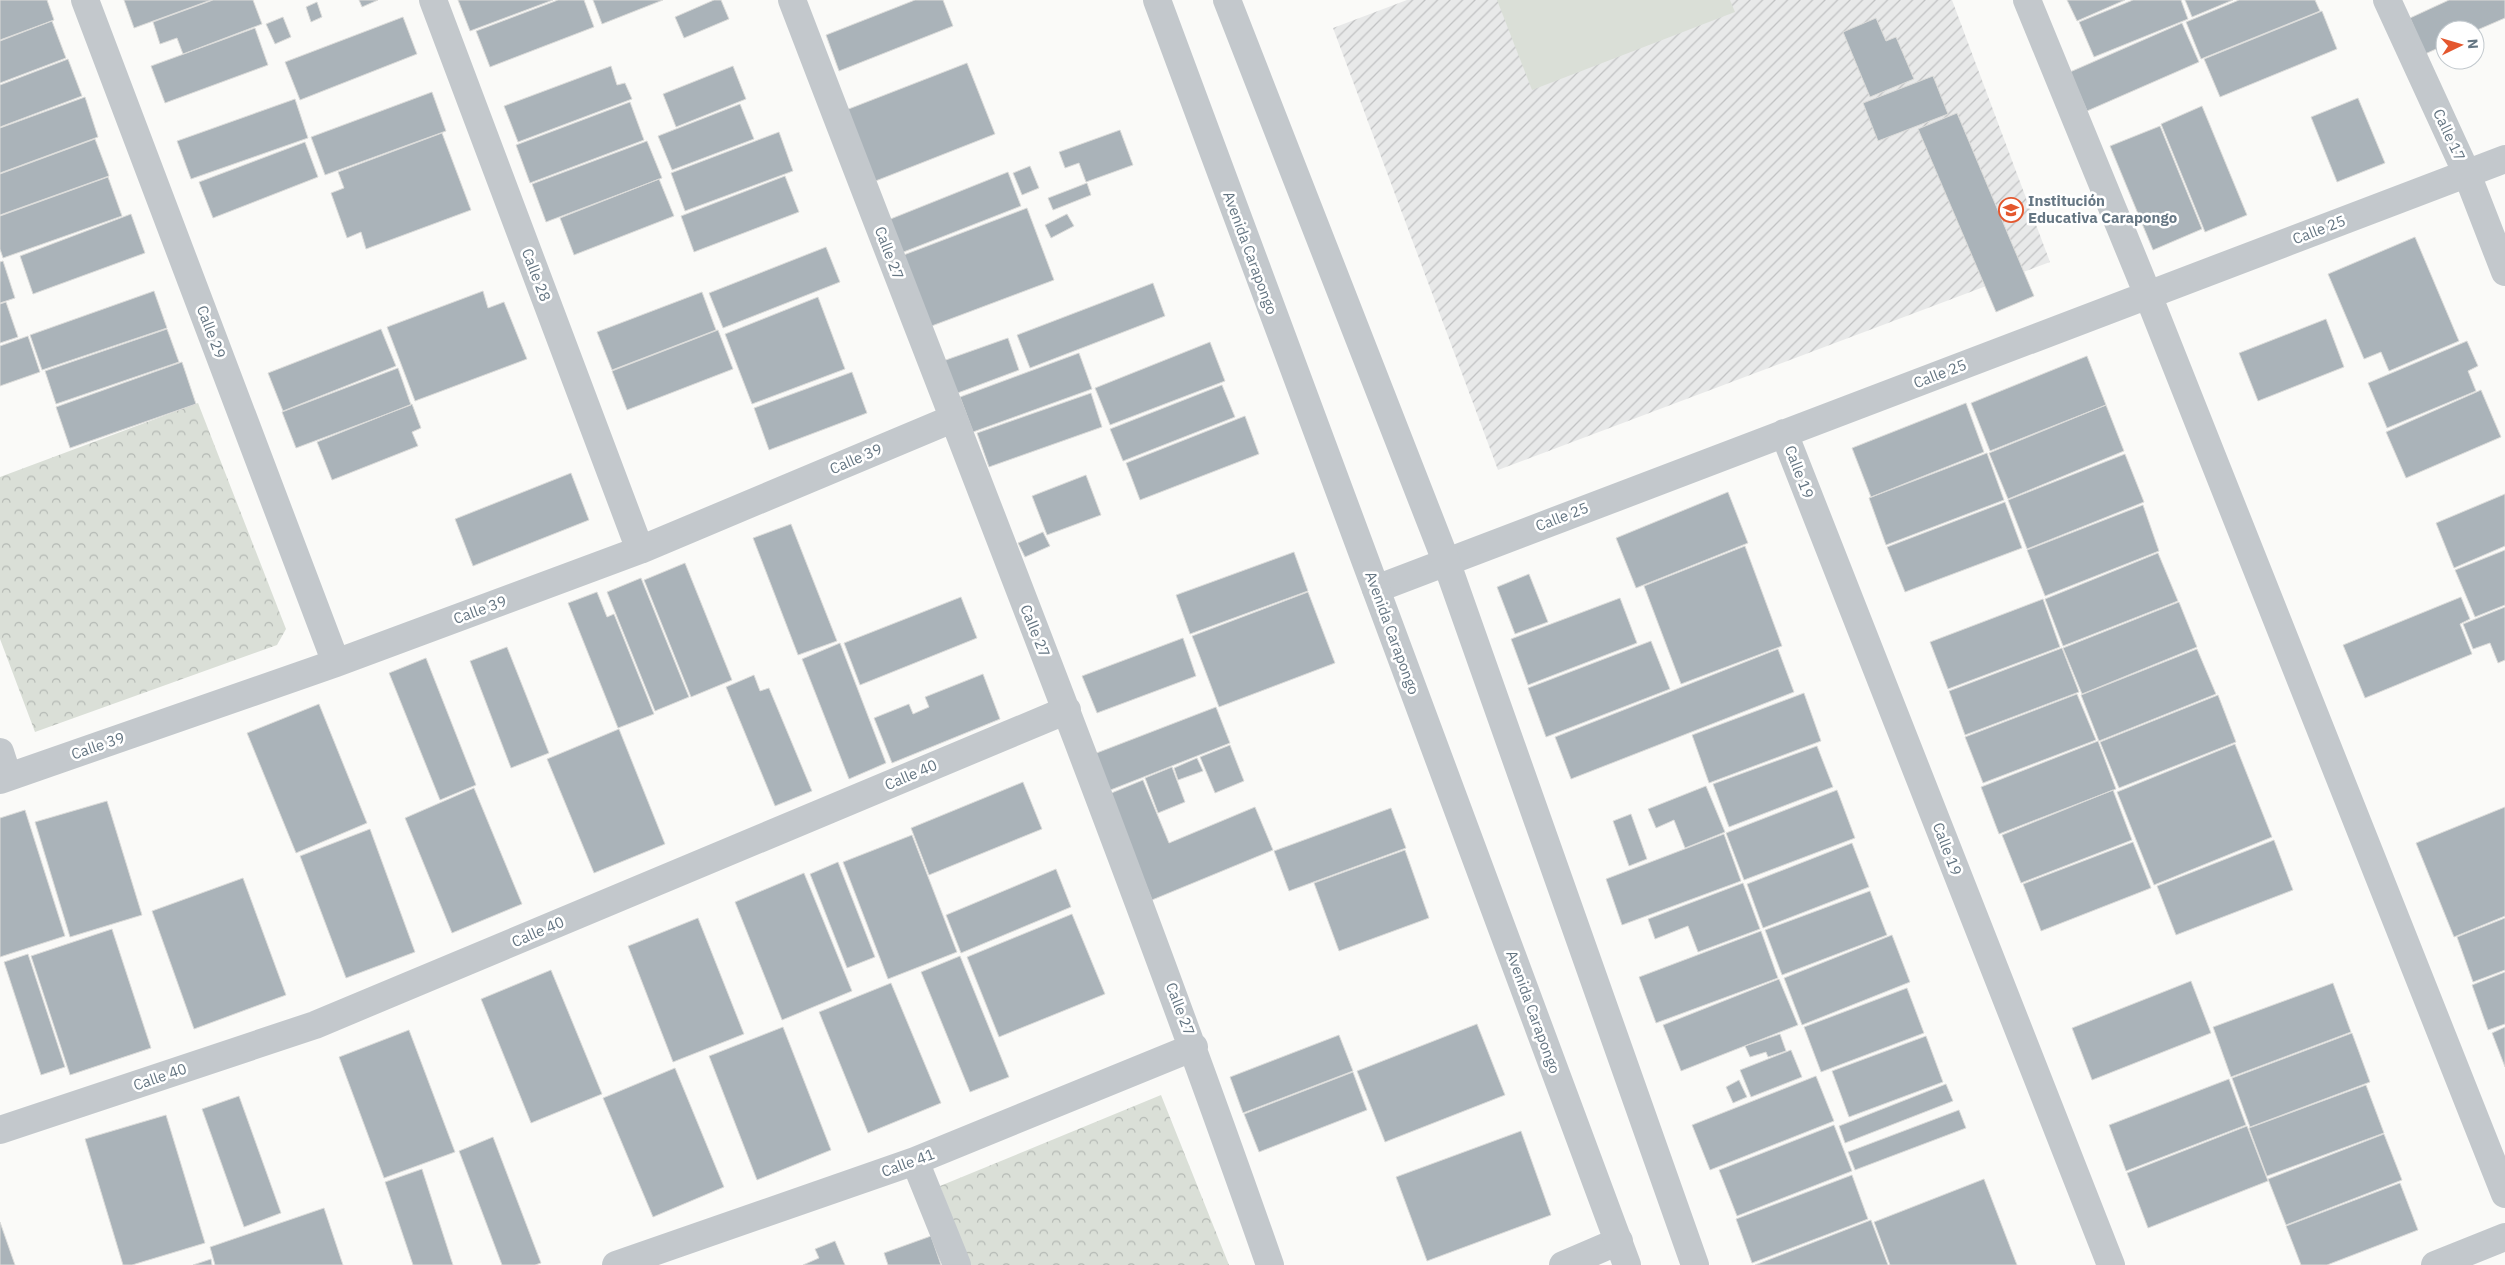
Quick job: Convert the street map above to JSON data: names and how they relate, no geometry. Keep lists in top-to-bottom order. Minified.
{"streets":{"street":["Calle 17","Calle 25","Calle 27","Avenida Carapongo","Calle 28","Calle 29","Calle 39","Calle 19","Calle 40","Calle 41"]},"crossings":[["Calle 17","Calle 25"],["Calle 25","Avenida Carapongo"],["Calle 25","Calle 19"],["Calle 27","Calle 39"],["Calle 27","Calle 40"],["Calle 27","Calle 41"],["Calle 28","Calle 39"],["Calle 29","Calle 39"]],"places":{"school or university":["Institución Educativa Carapongo"]},"north":"right"}
